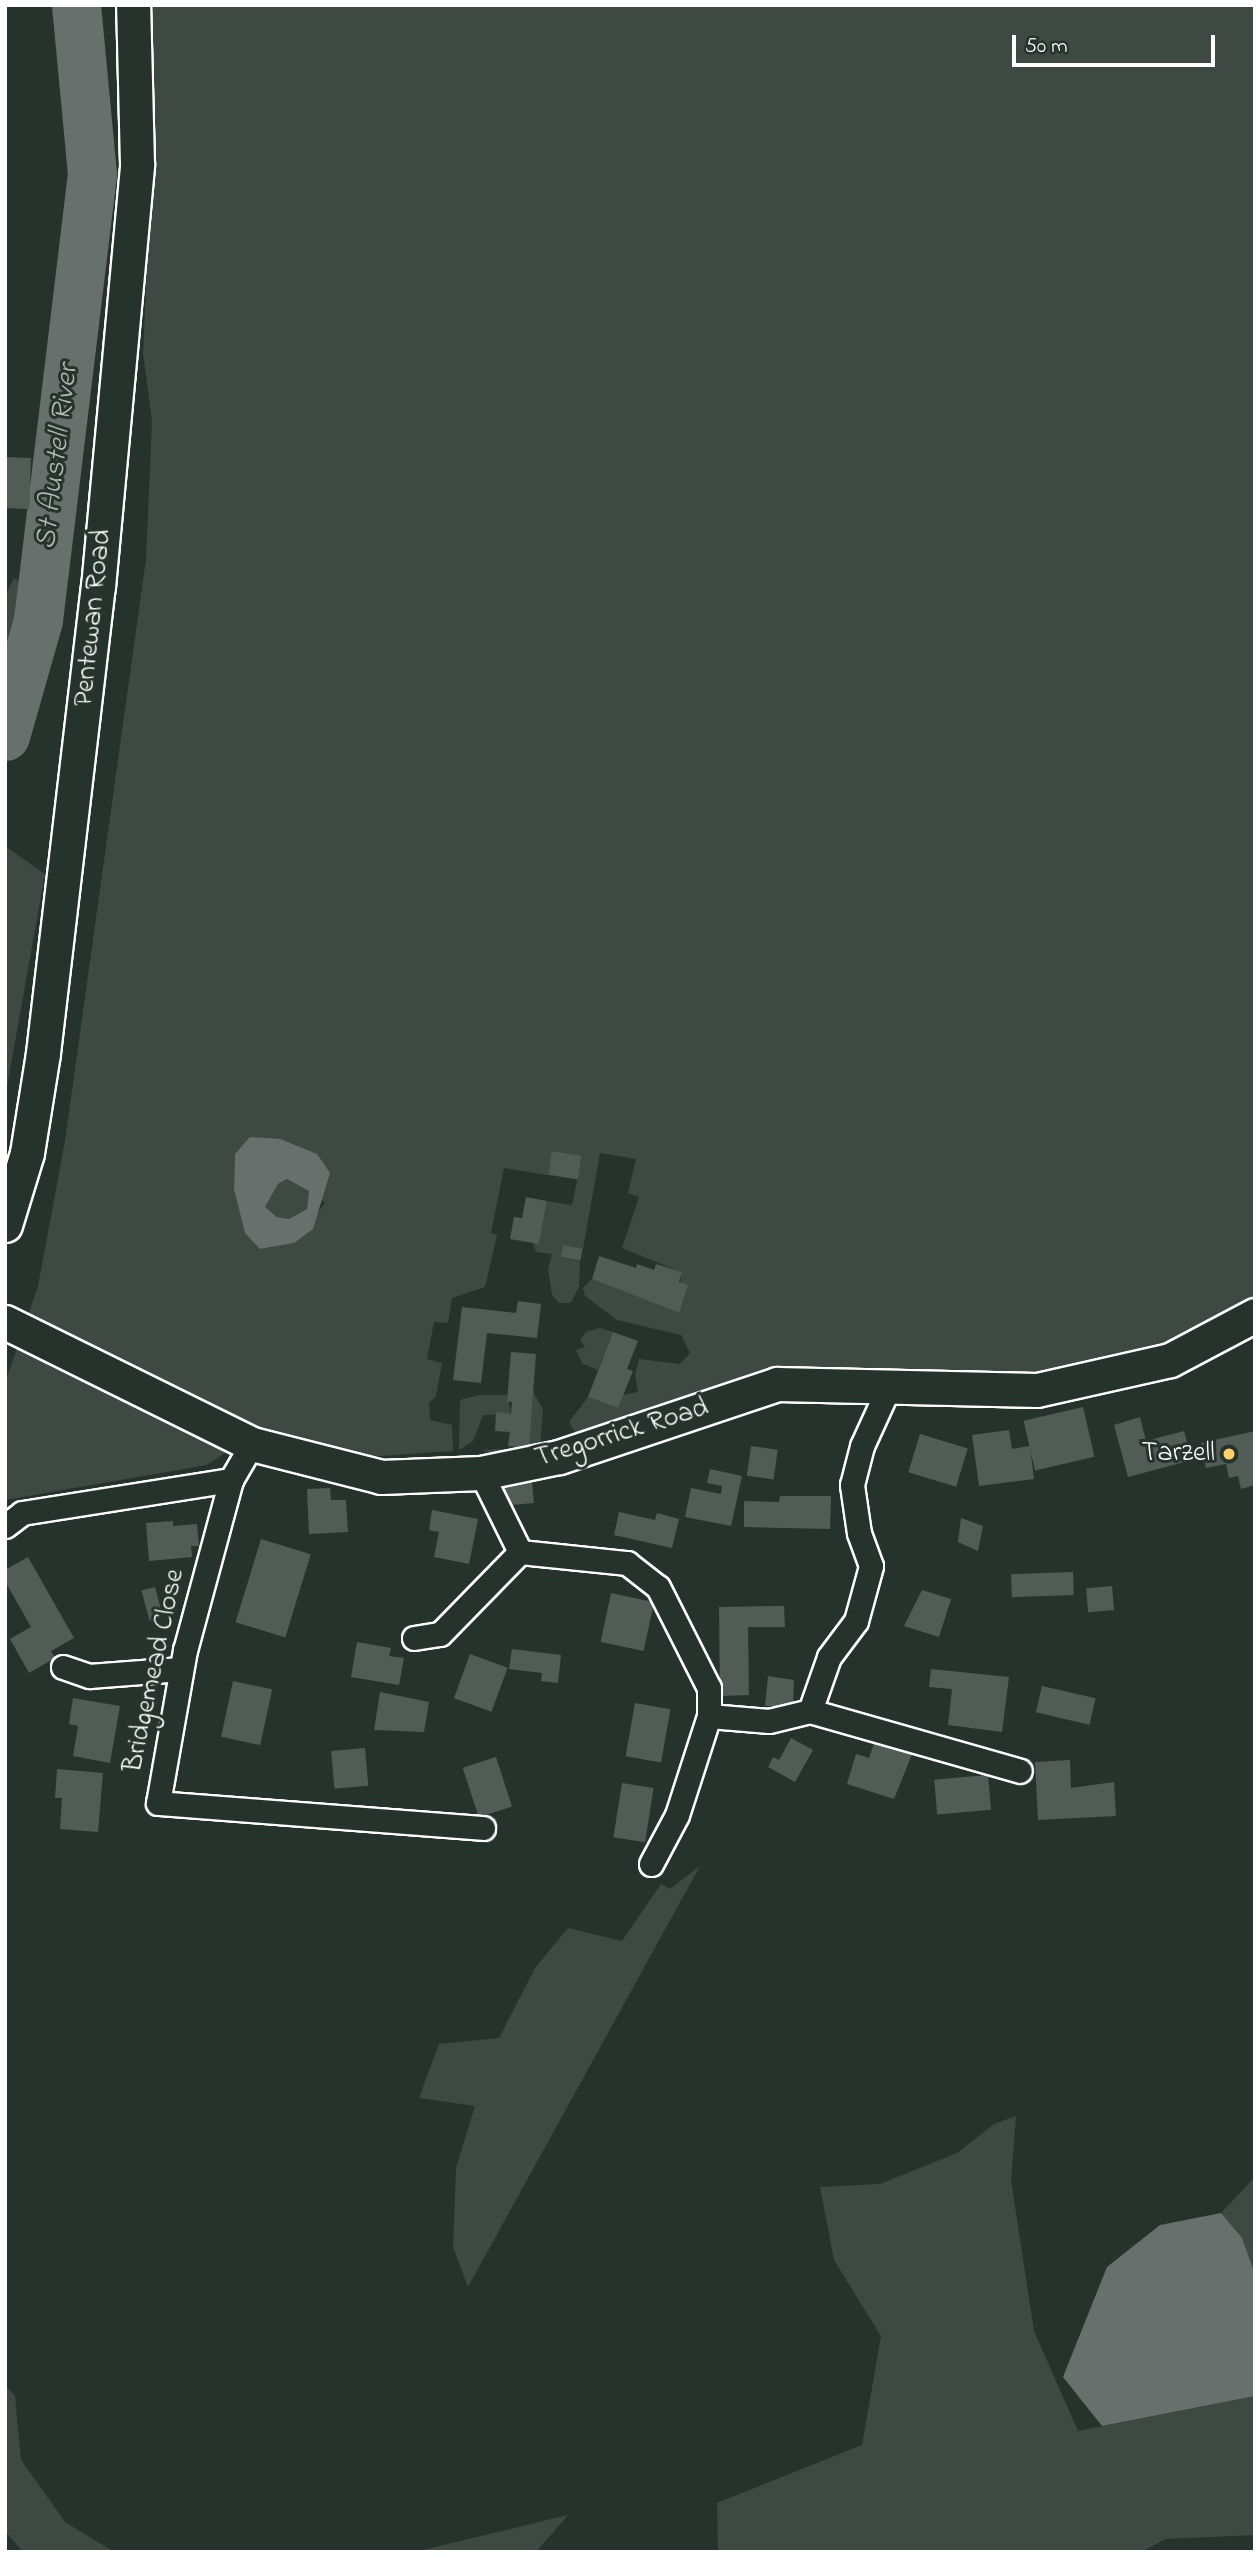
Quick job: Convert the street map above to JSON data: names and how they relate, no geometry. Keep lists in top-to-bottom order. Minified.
{"streets":{"street":["Pentewan Road","Tregorrick Road","Bridgemead Close"]},"crossings":[["Tregorrick Road","Bridgemead Close"]],"water":["St Austell River"],"places":["Tarzell"],"scale_bar":"50 m"}
